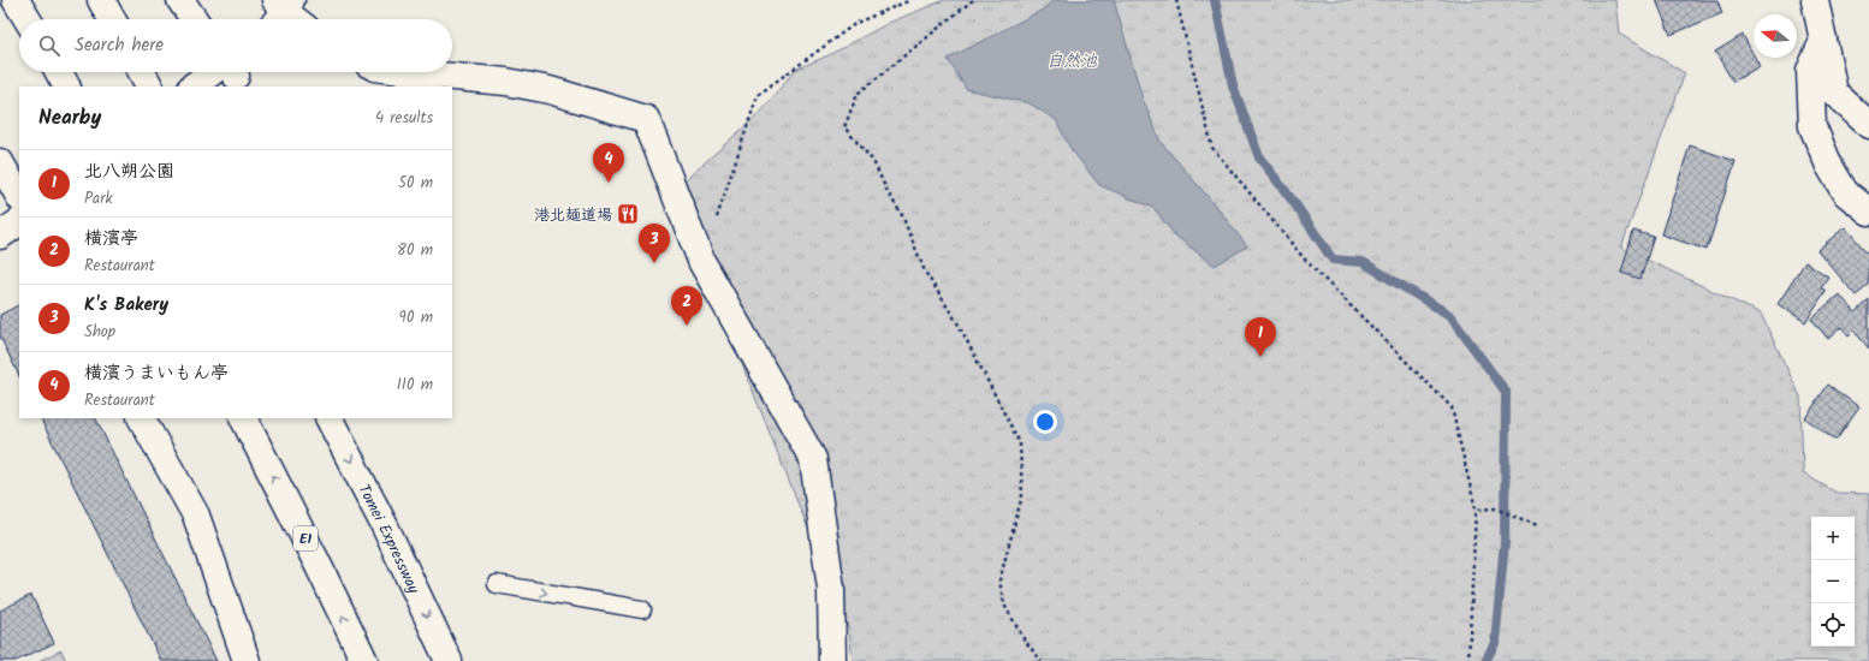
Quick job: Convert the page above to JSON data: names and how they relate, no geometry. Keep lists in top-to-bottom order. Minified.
{"streets":{"main road":["E1","Tomei Expressway"]},"water":["自然池"],"places":{"restaurant":["港北麺道場"]},"north":"left","page":{"search":"Search here","heading":["Nearby","4 results"],"pins":["4","3","2","1"],"list":[{"mark":"1","name":"北八朔公園","note":"Park","value":"50 m"},{"mark":"2","name":"横濱亭","note":"Restaurant","value":"80 m"},{"mark":"3","name":"K's Bakery","note":"Shop","value":"90 m"},{"mark":"4","name":"横濱うまいもん亭","note":"Restaurant","value":"110 m"}],"map_buttons":["+","−"]}}
